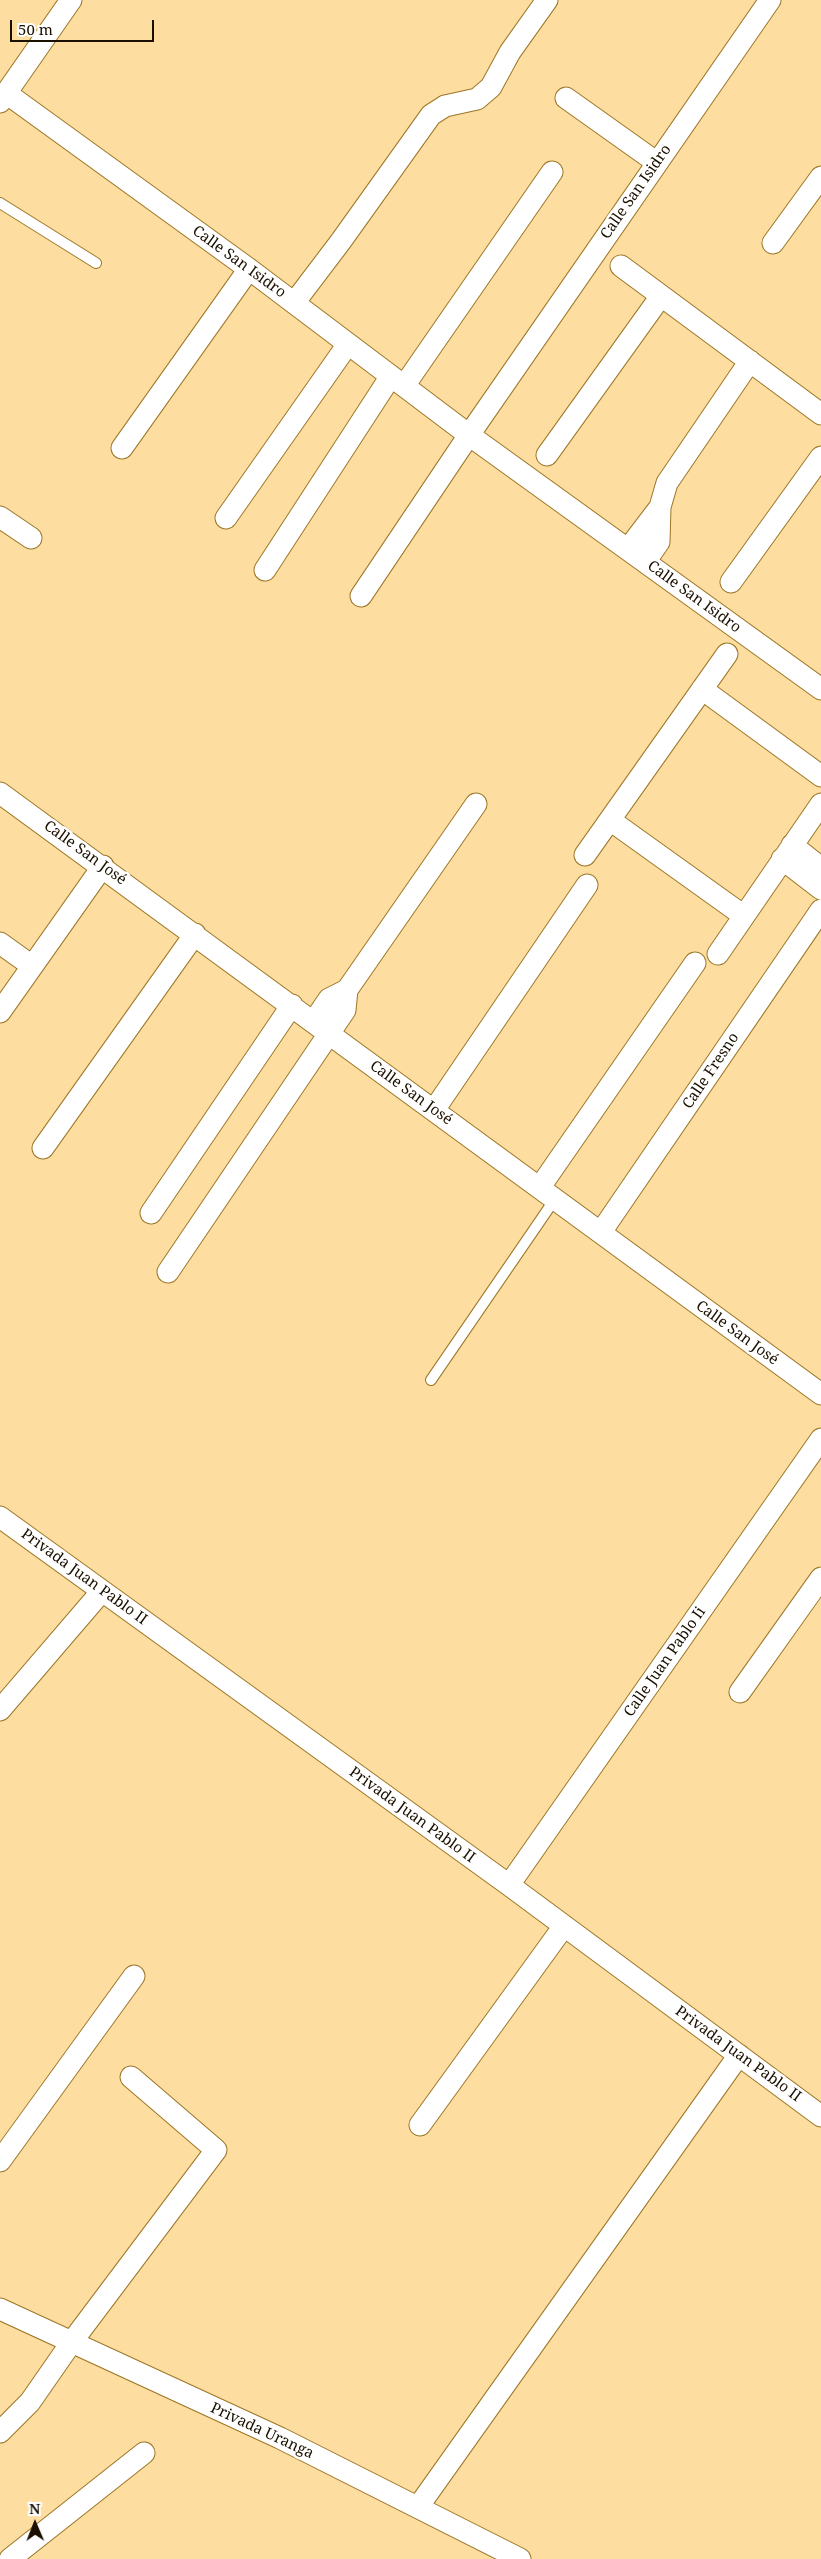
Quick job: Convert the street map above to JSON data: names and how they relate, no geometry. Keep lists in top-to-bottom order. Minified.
{"streets":{"street":["Calle San Isidro","Calle San José","Calle Fresno","Privada Juan Pablo II","Calle Juan Pablo Ii","Privada Uranga"]},"crossings":[["Calle San José","Calle Fresno"],["Privada Juan Pablo II","Calle Juan Pablo Ii"]],"scale_bar":"50 m","north":"top"}
